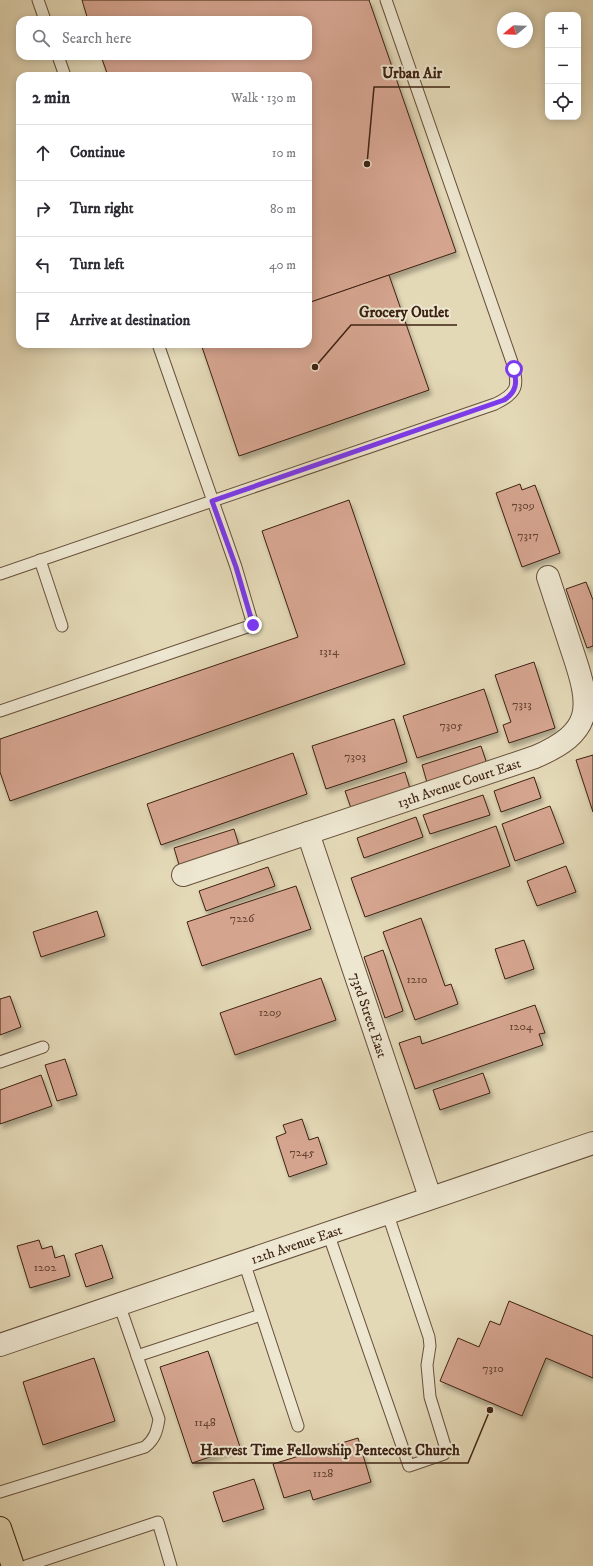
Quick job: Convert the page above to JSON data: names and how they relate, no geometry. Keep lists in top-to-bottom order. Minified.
{"streets":{"street":["13th Avenue Court East","73rd Street East","12th Avenue East"]},"crossings":[["13th Avenue Court East","73rd Street East"],["73rd Street East","12th Avenue East"]],"places":["Urban Air","Grocery Outlet","Harvest Time Fellowship Pentecost Church"],"house_numbers":["7309","7317","1314","7313","7305","7303","7226","1210","1209","1204","7245","1202","7310","1148","1128"],"north":"left","page":{"map_buttons":["+","−"],"search":"Search here","heading":["2 min","Walk · 130 m"],"list":[["Continue","10 m"],["Turn right","80 m"],["Turn left","40 m"],"Arrive at destination"]}}
